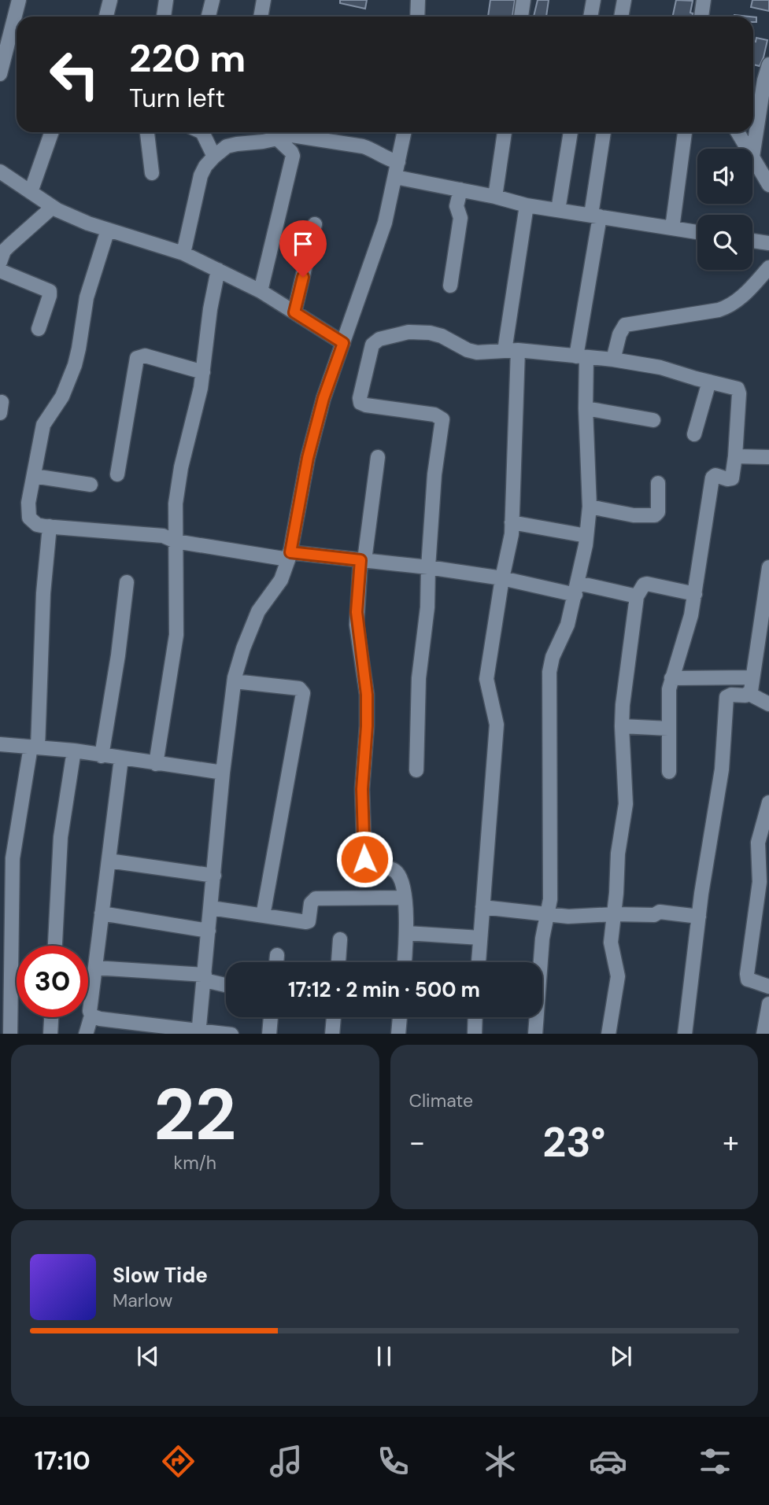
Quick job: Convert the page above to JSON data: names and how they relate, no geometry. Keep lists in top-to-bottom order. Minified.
{"page":{"turn":["220 m","Turn left"],"limit":"30","trip":"17:12 · 2 min · 500 m","tile":[["22","km/h"],"Climate"],"heat":["−","23°","+"],"song":["Slow Tide","Marlow"],"tabs":"17:10"}}
